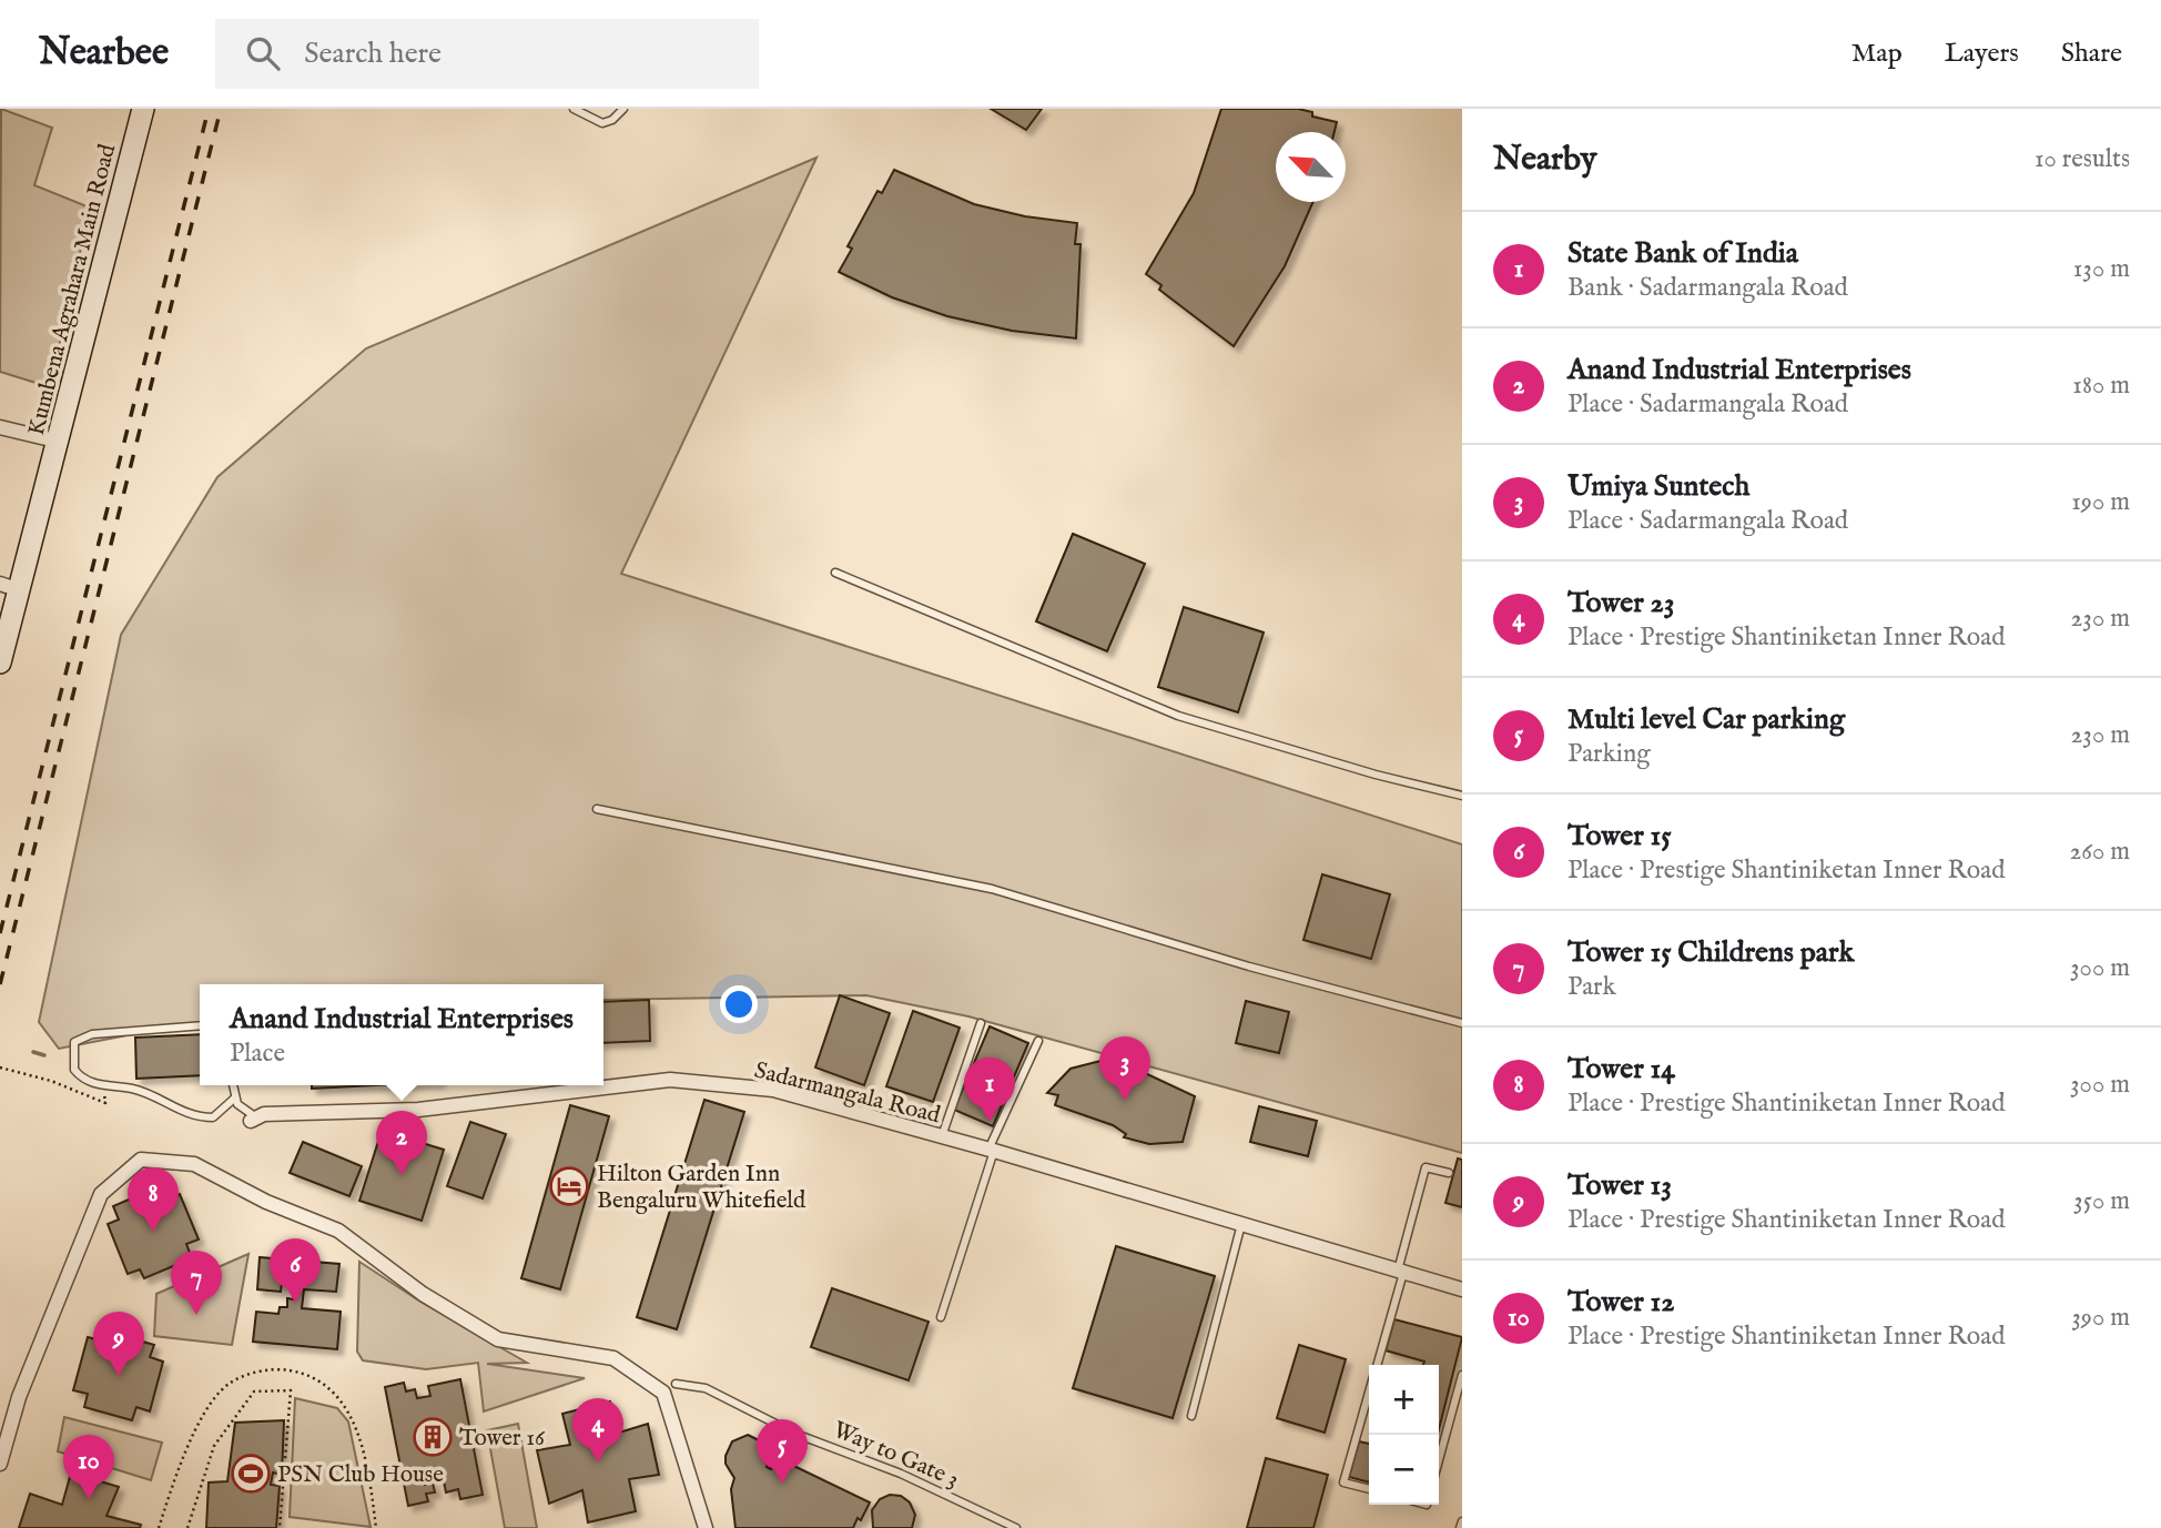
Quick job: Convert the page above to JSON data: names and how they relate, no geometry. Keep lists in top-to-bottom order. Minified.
{"streets":{"street":["Kumbena Agrahara Main Road","Sadarmangala Road"],"lane":["Way to Gate 3"]},"places":{"hotel":["Hilton Garden Inn Bengaluru Whitefield"],"building":["Tower 16"],"sports":["PSN Club House"]},"north":"top left","page":{"header":"Nearbee","search":"Search here","nav":["Map","Layers","Share"],"heading":["Nearby","10 results"],"list":[{"mark":"1","name":"State Bank of India","note":"Bank · Sadarmangala Road","value":"130 m"},{"mark":"2","name":"Anand Industrial Enterprises","note":"Place · Sadarmangala Road","value":"180 m"},{"mark":"3","name":"Umiya Suntech","note":"Place · Sadarmangala Road","value":"190 m"},{"mark":"4","name":"Tower 23","note":"Place · Prestige Shantiniketan Inner Road","value":"230 m"},{"mark":"5","name":"Multi level Car parking","note":"Parking","value":"230 m"},{"mark":"6","name":"Tower 15","note":"Place · Prestige Shantiniketan Inner Road","value":"260 m"},{"mark":"7","name":"Tower 15 Childrens park","note":"Park","value":"300 m"},{"mark":"8","name":"Tower 14","note":"Place · Prestige Shantiniketan Inner Road","value":"300 m"},{"mark":"9","name":"Tower 13","note":"Place · Prestige Shantiniketan Inner Road","value":"350 m"},{"mark":"10","name":"Tower 12","note":"Place · Prestige Shantiniketan Inner Road","value":"390 m"}],"popup":["Anand Industrial Enterprises","Place"],"pins":["3","1","2","8","6","7","9","4","5","10"],"map_buttons":["+","−"]}}
